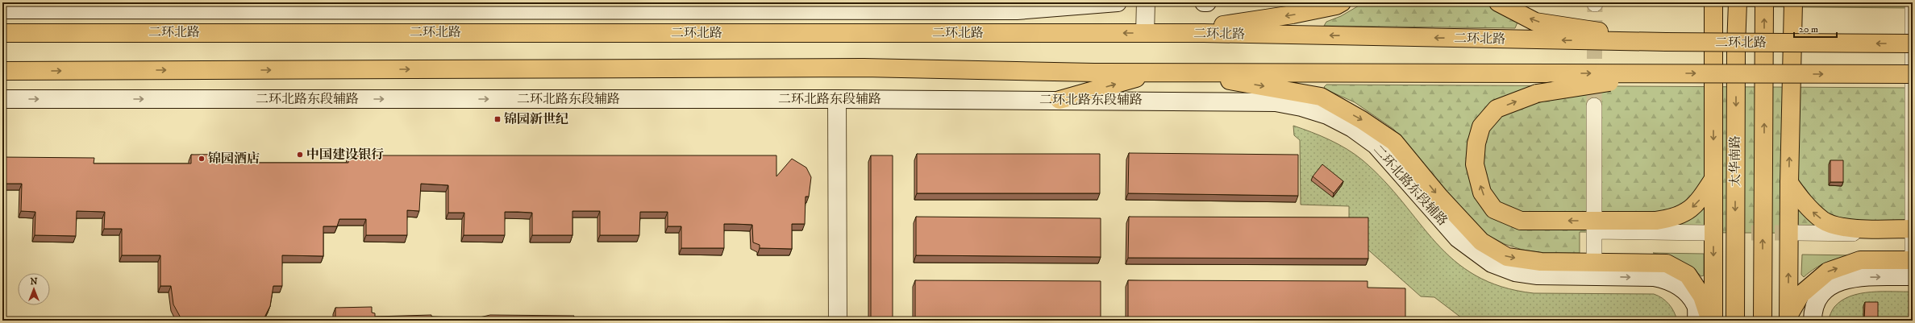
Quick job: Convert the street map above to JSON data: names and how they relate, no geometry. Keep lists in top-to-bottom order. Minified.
{"streets":{"main road":["二环北路","二环北路东段辅路","太华南路"]},"places":{"transit":["锦园新世纪"],"other":["中国建设银行","锦园酒店"]},"scale_bar":"20 m","north":"top"}
